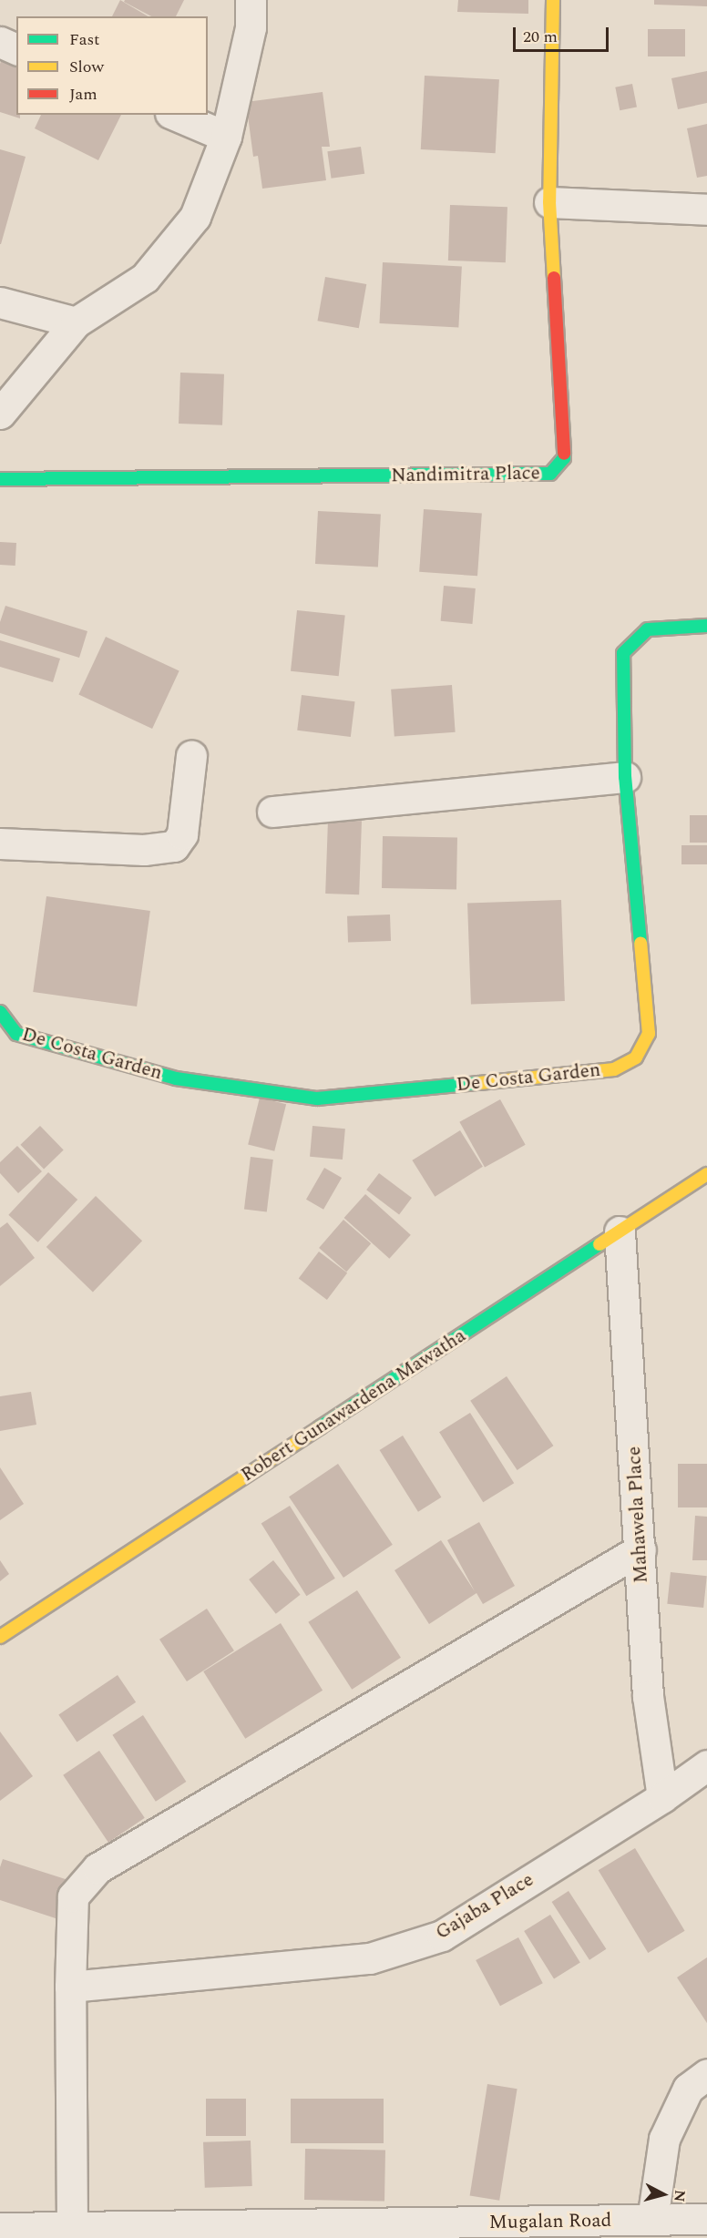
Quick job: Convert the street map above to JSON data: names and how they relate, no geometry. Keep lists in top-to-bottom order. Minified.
{"streets":{"street":["Nandimitra Place","De Costa Garden","Robert Gunawardena Mawatha","Mahawela Place","Gajaba Place","Mugalan Road"]},"crossings":[["Robert Gunawardena Mawatha","Mahawela Place"],["Mahawela Place","Gajaba Place"]],"legend":["Fast","Slow","Jam"],"scale_bar":"20 m","north":"right"}
